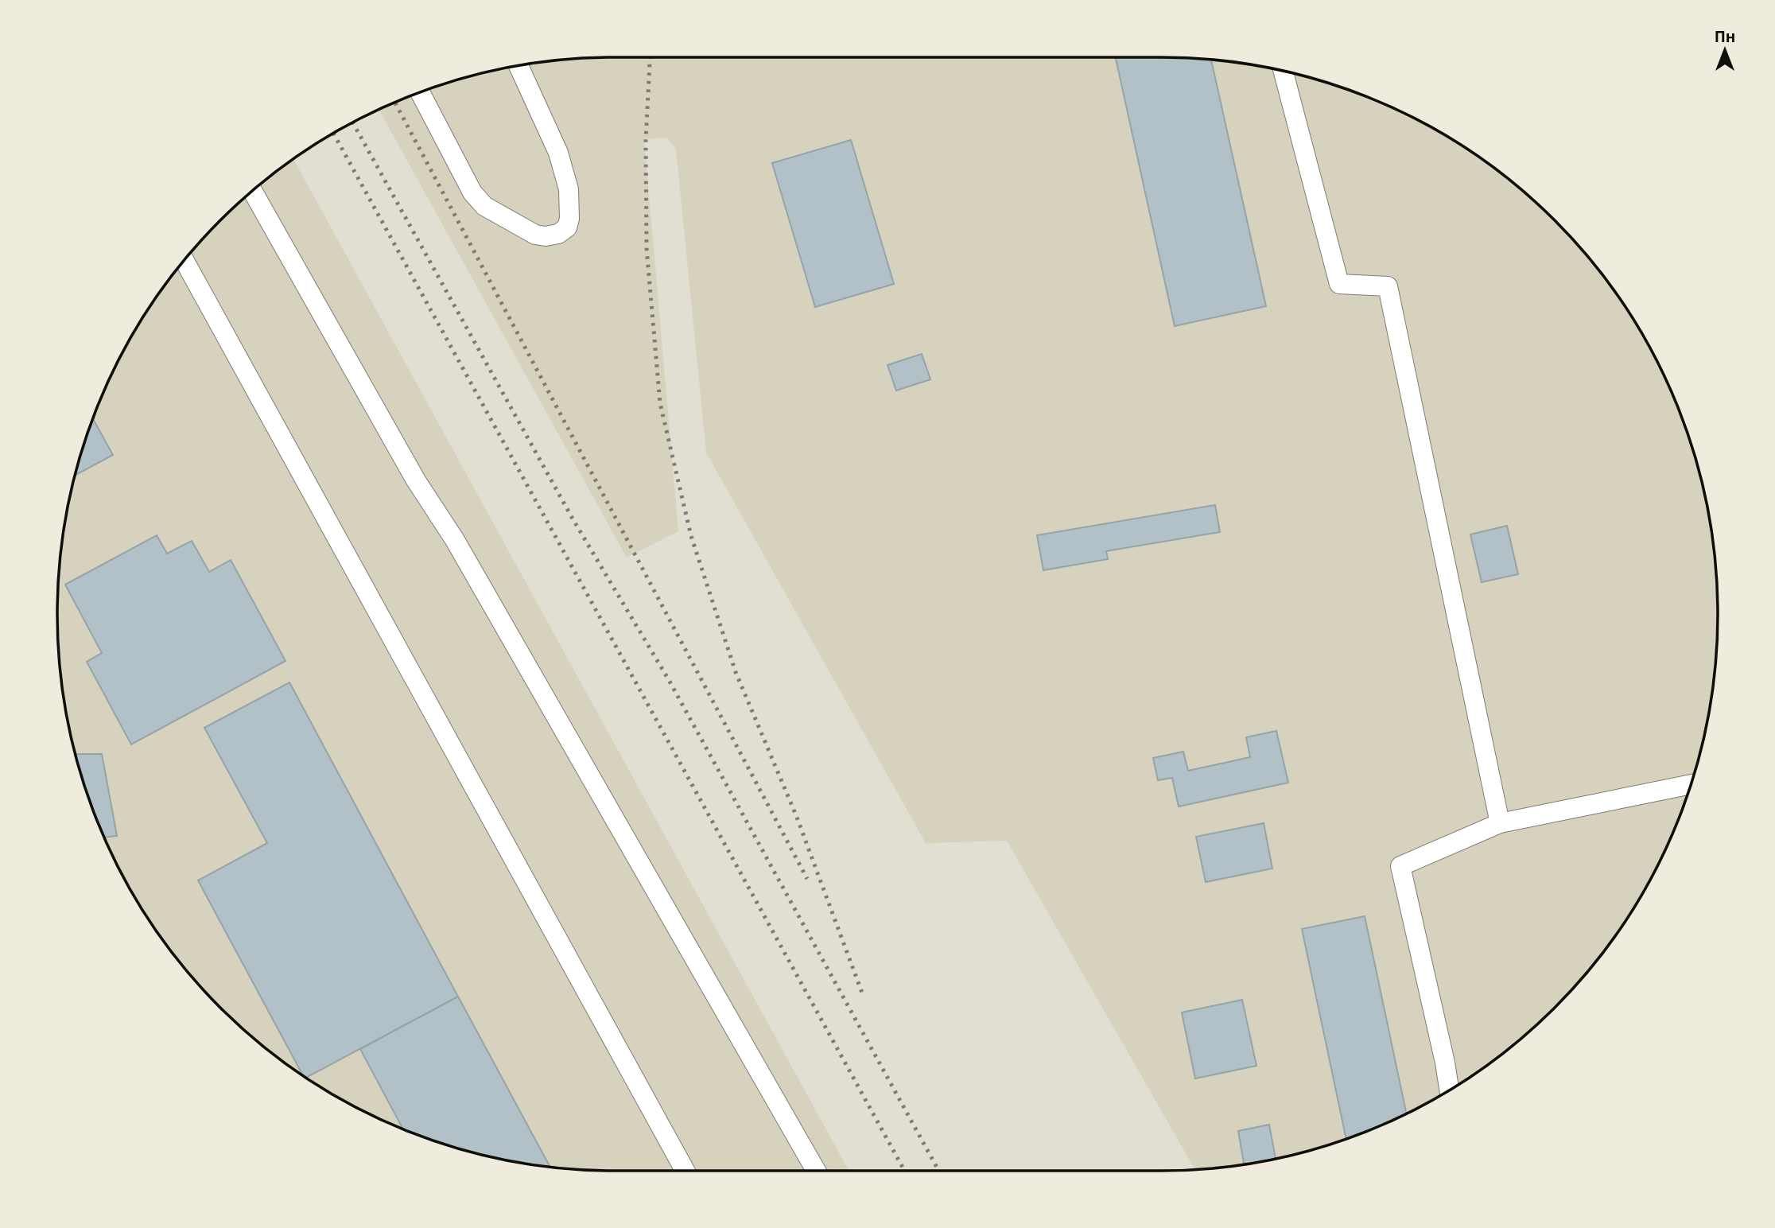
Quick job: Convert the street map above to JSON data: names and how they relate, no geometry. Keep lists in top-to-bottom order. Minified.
{"north":"top"}
